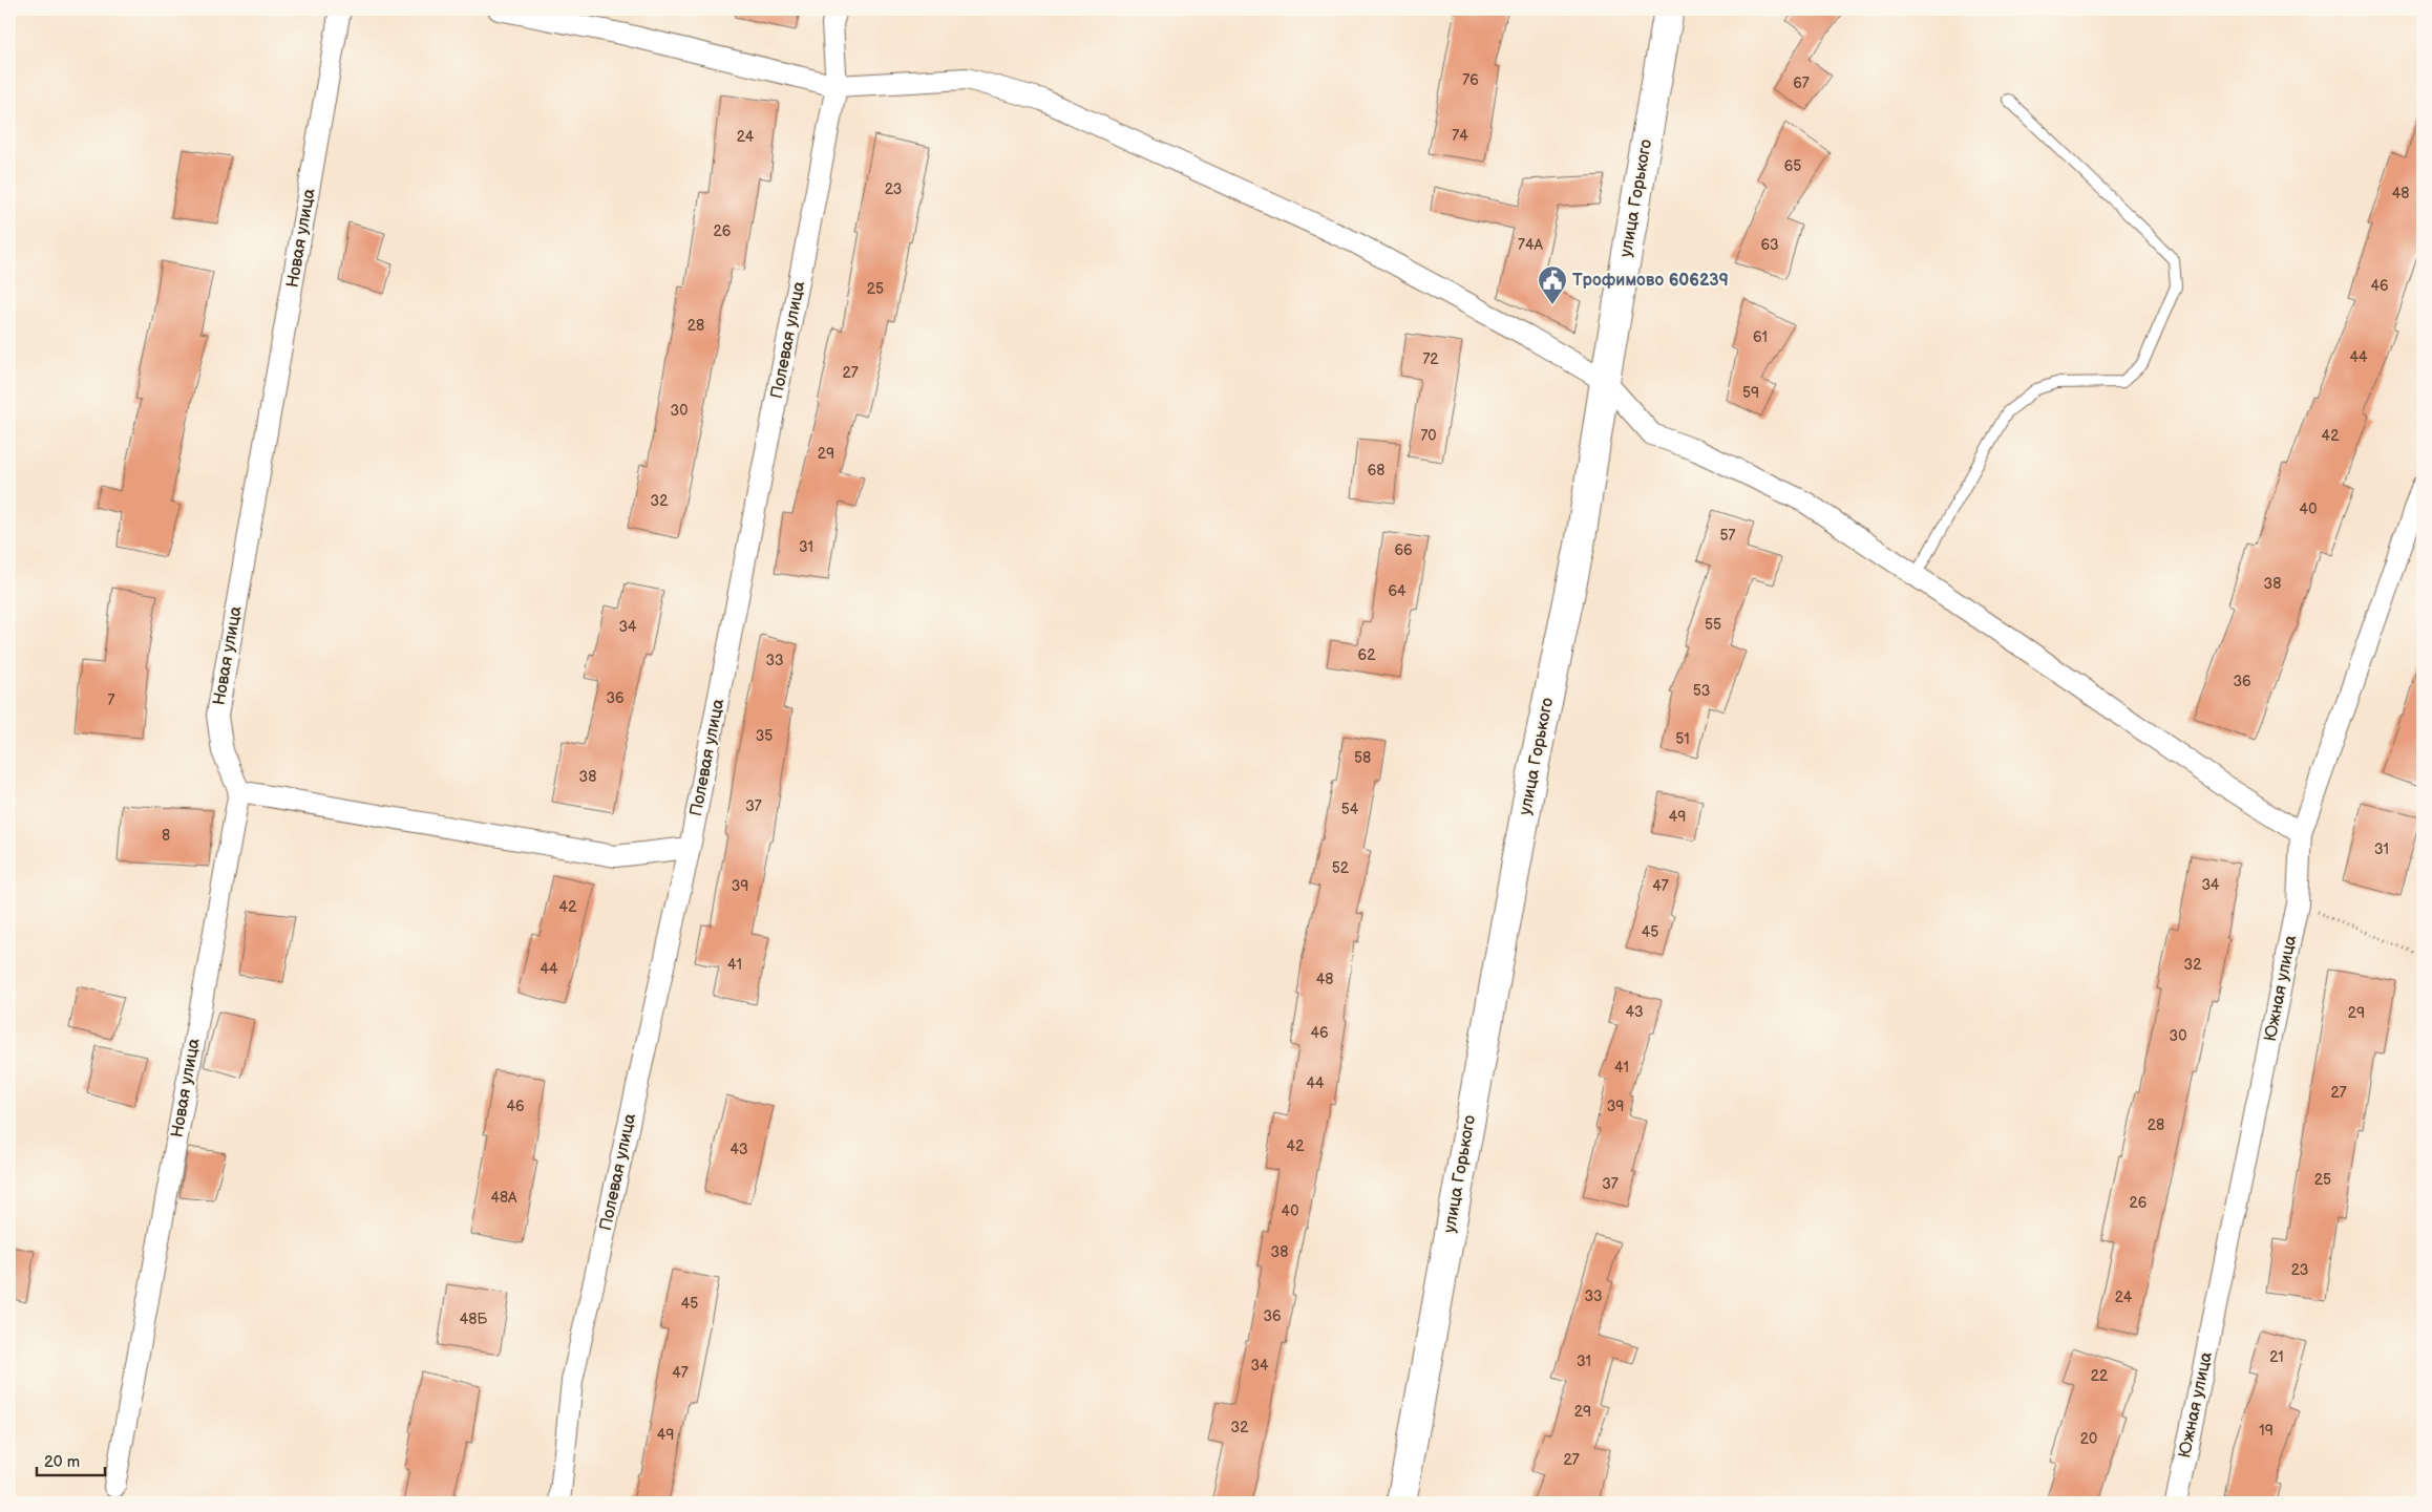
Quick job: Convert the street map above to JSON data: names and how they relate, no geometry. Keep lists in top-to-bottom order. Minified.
{"streets":{"main road":["улица Горького"],"street":["Новая улица","Полевая улица","Южная улица"]},"places":{"public building":["Трофимово 606239"]},"house_numbers":["76","67","74","24","65","23","48","26","74А","63","46","25","28","61","44","72","27","59","30","70","42","29","68","32","40","57","31","66","38","64","55","34","62","33","36","53","36","7","35","51","58","38","37","54","49","8","31","52","34","39","47","42","45","41","32","44","48","43","29","46","30","41","44","27","46","39","28","42","43","25","37","48А","26","40","38","23","33","24","45","36","48Б","21","31","34","47","22","29","32","19","49","20","27"],"scale_bar":"20 m"}
